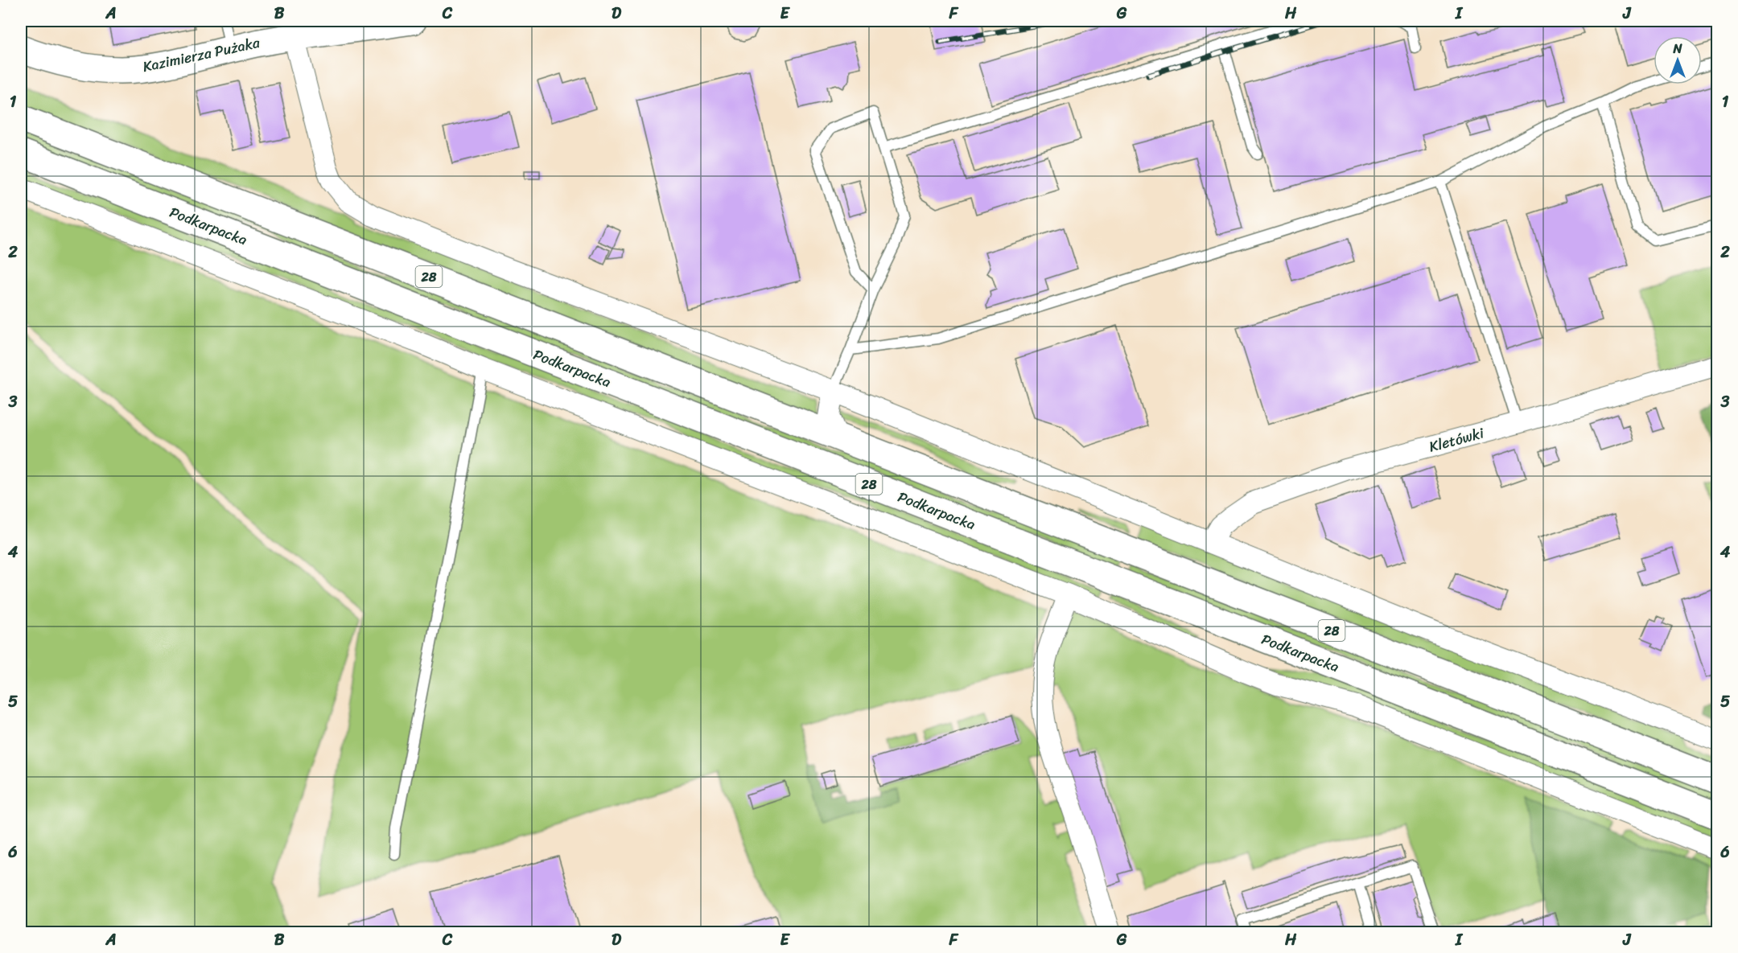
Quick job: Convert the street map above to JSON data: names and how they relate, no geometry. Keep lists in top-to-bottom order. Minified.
{"streets":{"main road":["Kazimierza Pużaka","Podkarpacka","28"],"street":["Kletówki"]},"north":"top","grid":{"columns":["A","B","C","D","E","F","G","H","I","J"],"rows":["1","2","3","4","5","6"]}}
